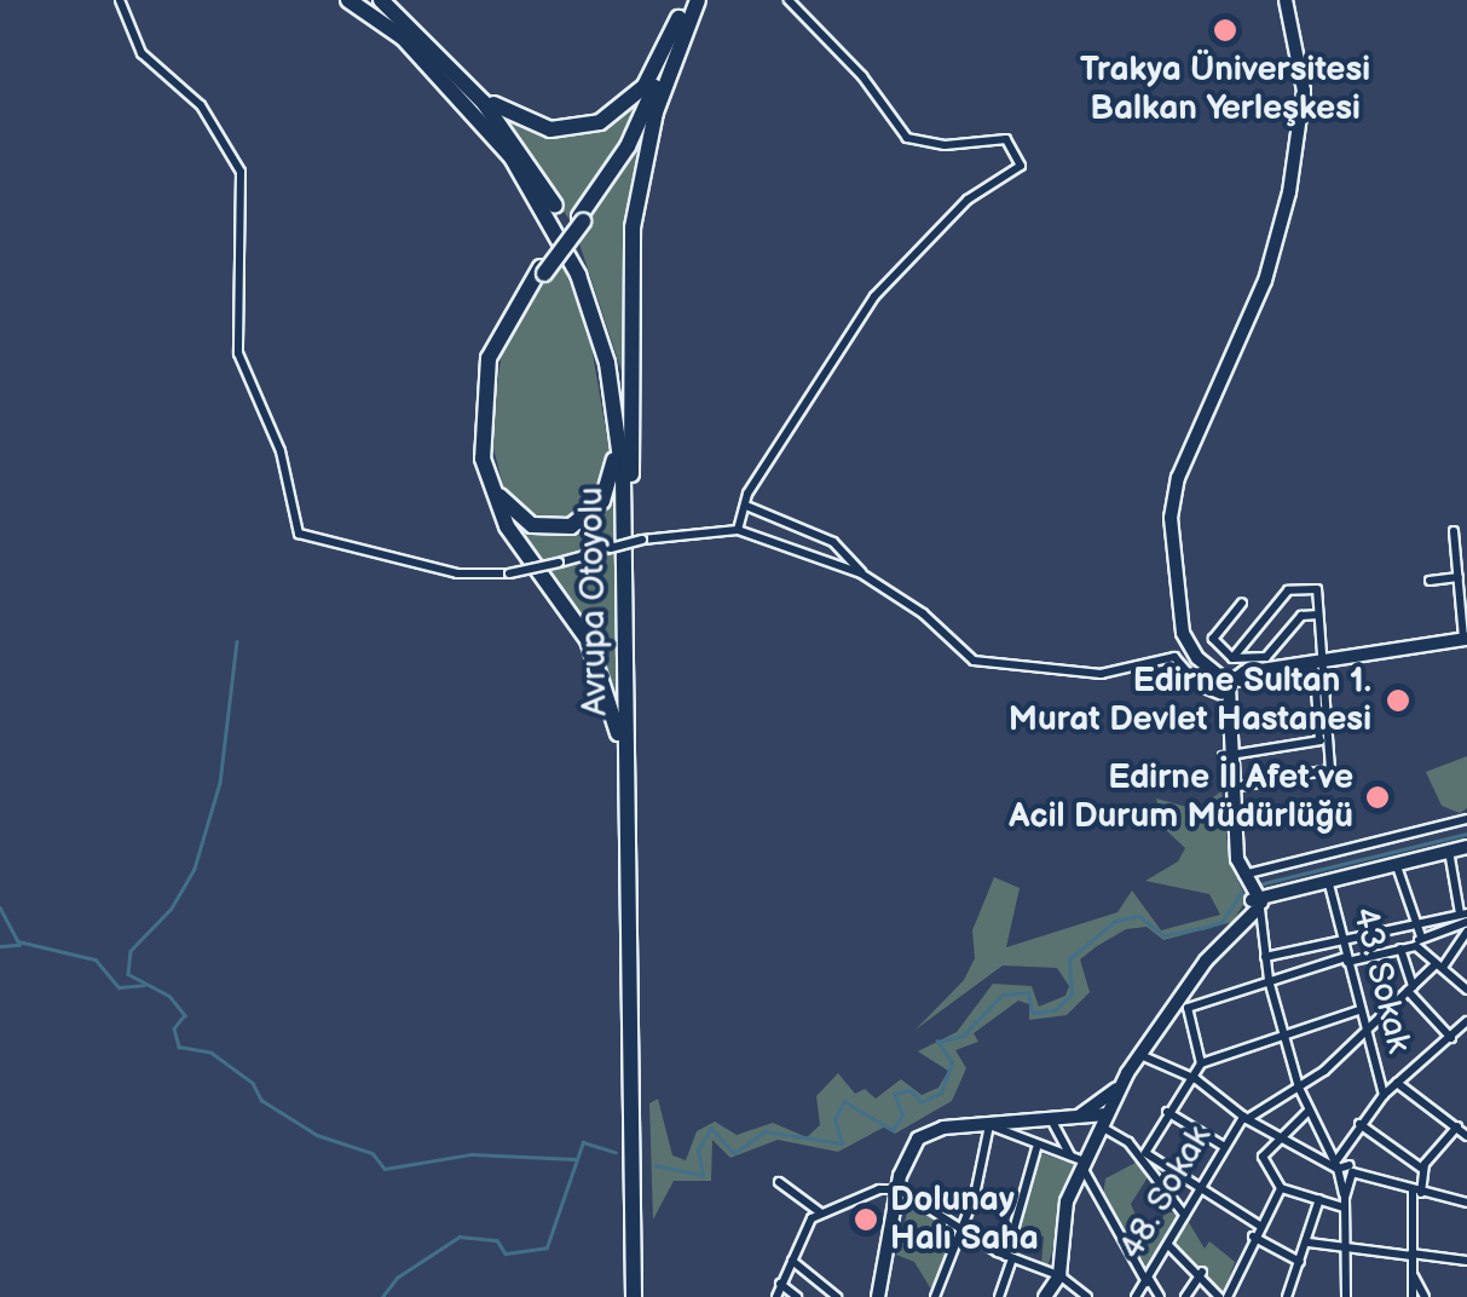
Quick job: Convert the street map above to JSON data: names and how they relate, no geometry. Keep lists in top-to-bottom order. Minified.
{"streets":{"highway":["Avrupa Otoyolu"],"street":["43. Sokak","48. Sokak"]},"places":["Trakya Üniversitesi Balkan Yerleşkesi","Edirne Sultan 1. Murat Devlet Hastanesi","Edirne İl Afet ve Acil Durum Müdürlüğü","Dolunay Halı Saha"]}
